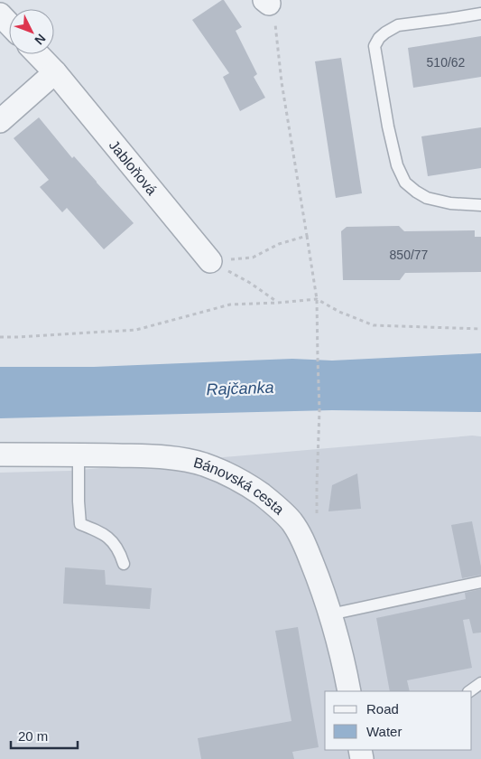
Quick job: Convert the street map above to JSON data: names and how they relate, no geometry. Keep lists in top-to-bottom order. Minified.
{"streets":{"street":["Jabloňová","Bánovská cesta"]},"water":["Rajčanka"],"house_numbers":["510/62","850/77"],"legend":["Road","Water"],"scale_bar":"20 m","north":"bottom right"}
